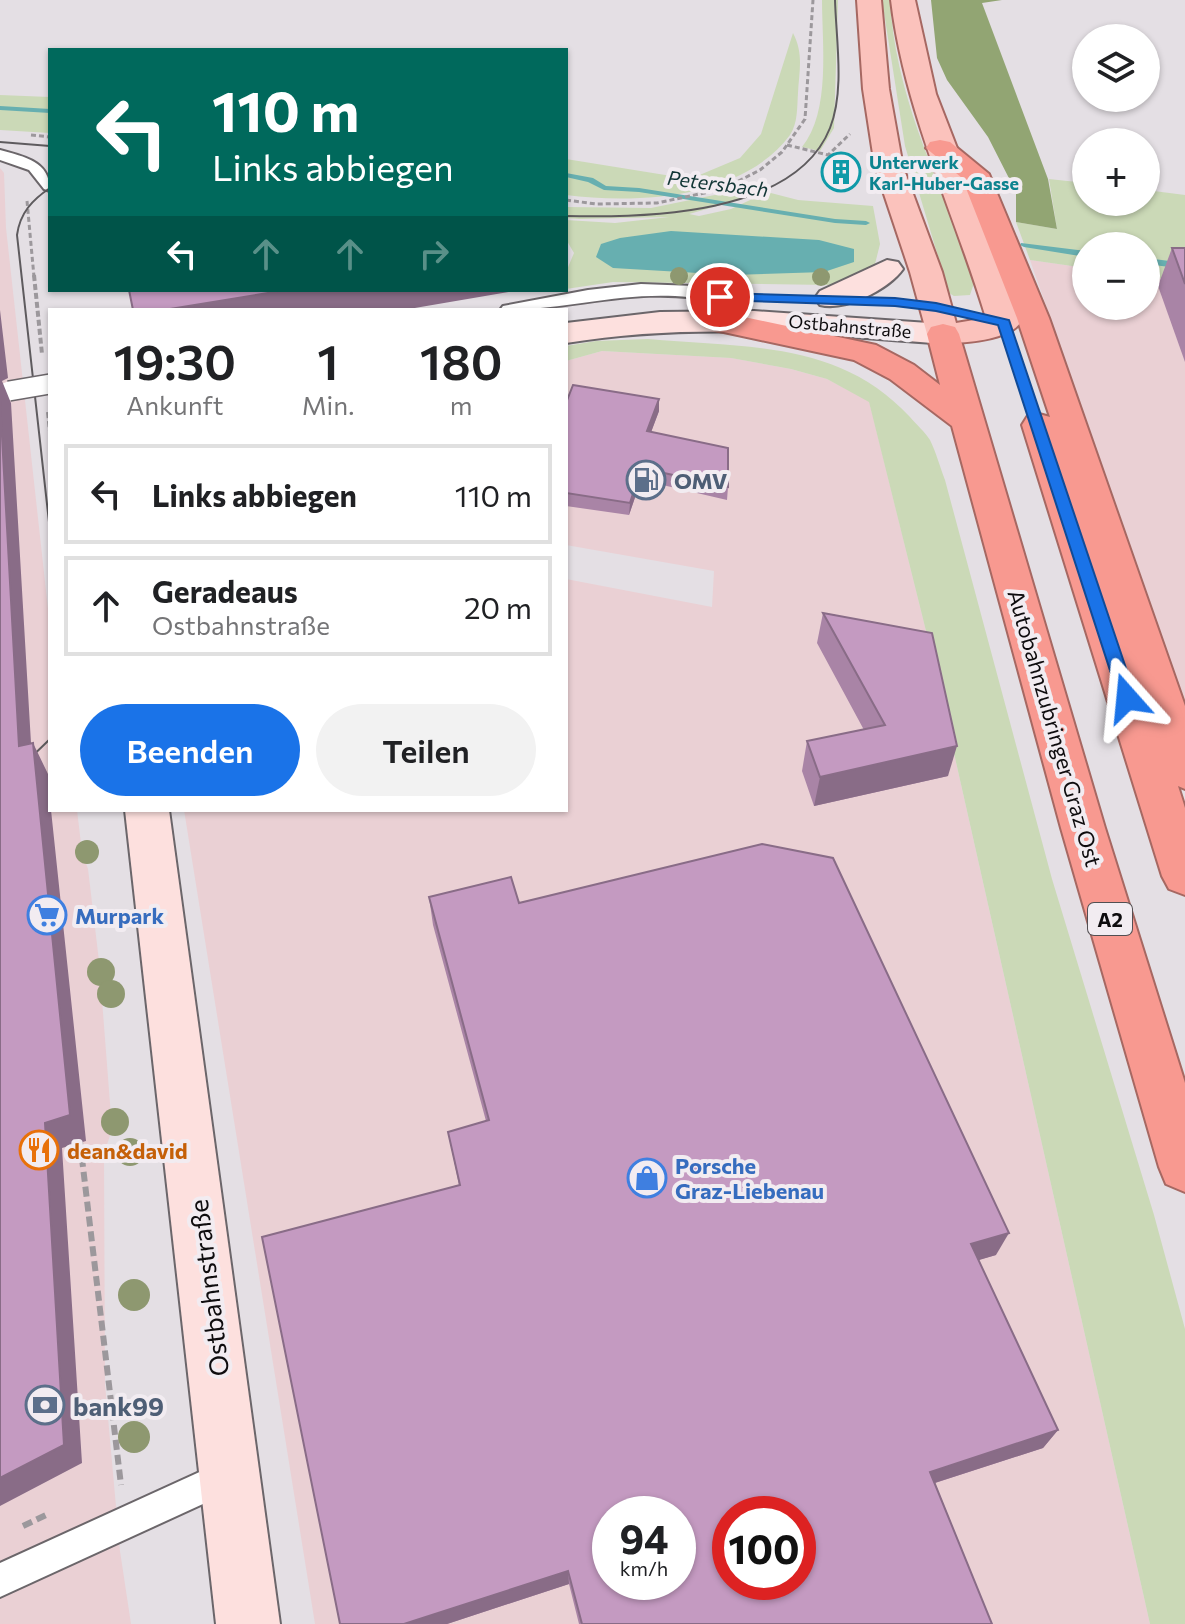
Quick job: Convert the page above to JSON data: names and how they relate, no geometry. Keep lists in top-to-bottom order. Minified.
{"streets":{"highway":["Autobahnzubringer Graz Ost","A2"],"main road":["Ostbahnstraße"]},"crossings":[["Ostbahnstraße","Autobahnzubringer Graz Ost"]],"water":["Petersbach"],"places":{"building":["Unterwerk Karl-Huber-Gasse"],"fuel station":["OMV"],"supermarket":["Murpark"],"restaurant":["dean&david"],"shop":["Porsche Graz-Liebenau"],"bank":["bank99"]},"page":{"map_buttons":["+","−"],"turn":["110 m","Links abbiegen"],"eta":["19:30","Ankunft","1","Min.","180","m"],"list":[{"name":"Links abbiegen","value":"110 m"},{"name":"Geradeaus","note":"Ostbahnstraße","value":"20 m"}],"buttons":["Beenden","Teilen"],"speed":"94 km/h","limit":"100"}}
